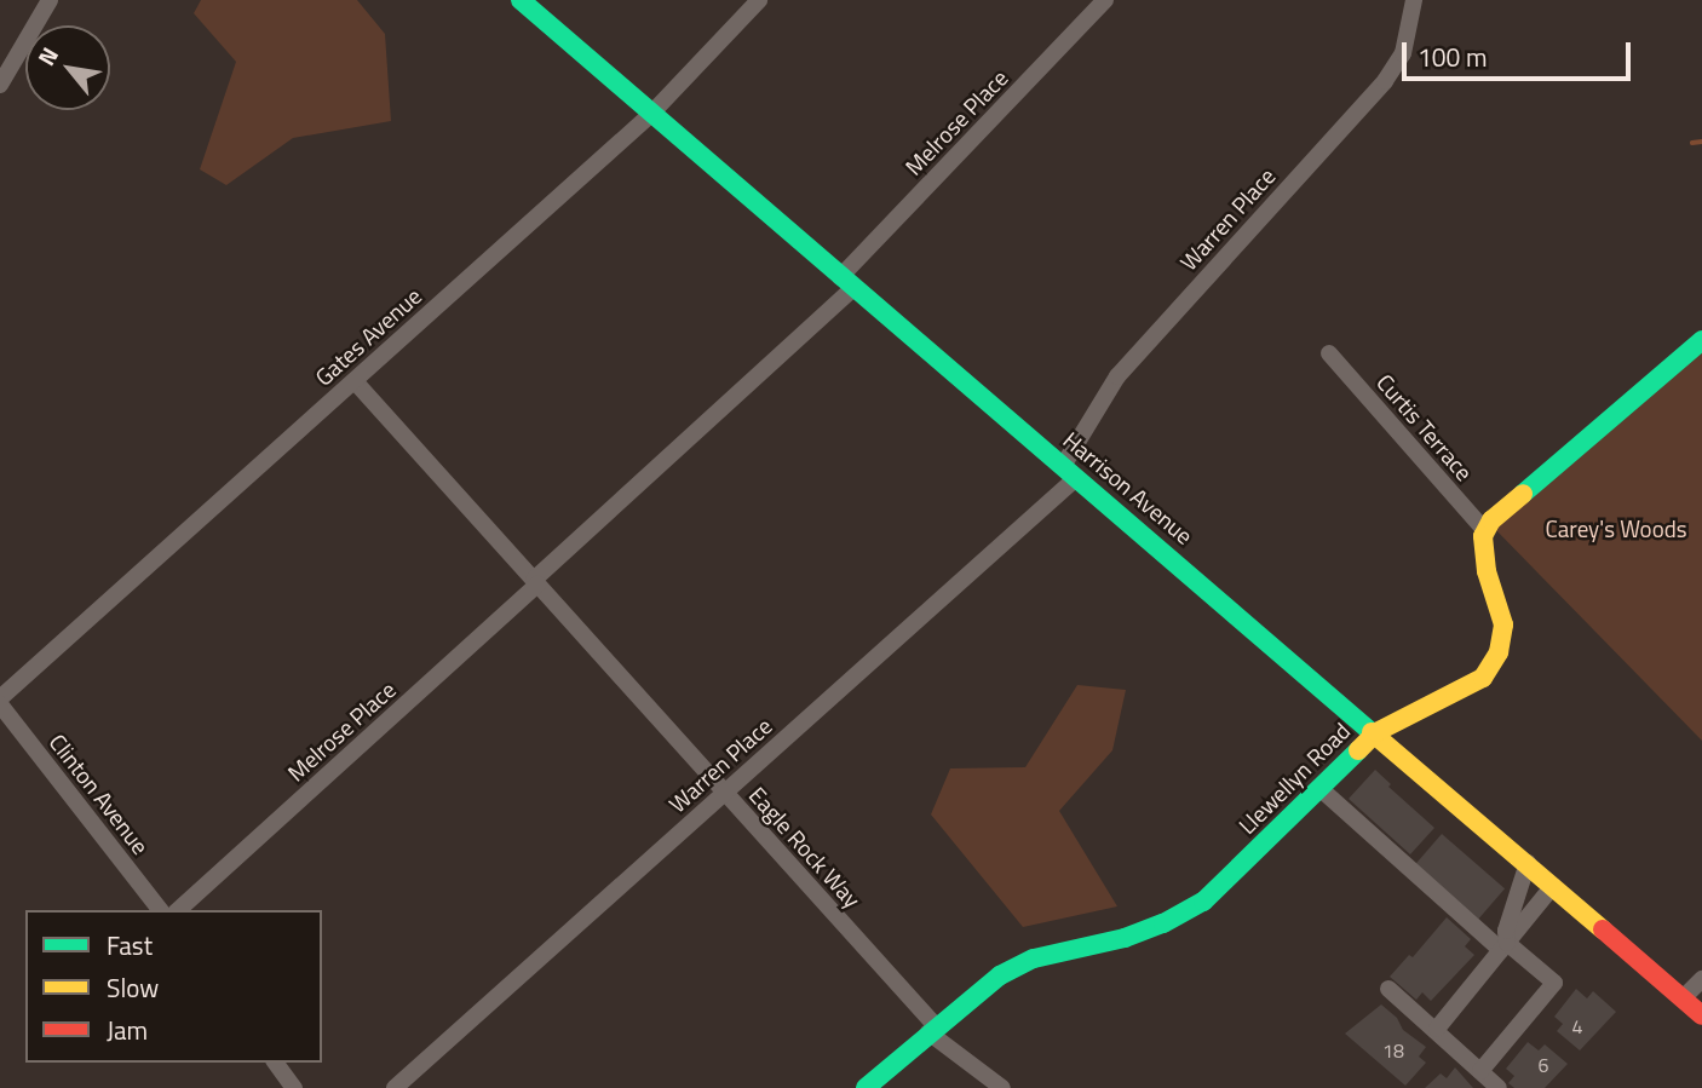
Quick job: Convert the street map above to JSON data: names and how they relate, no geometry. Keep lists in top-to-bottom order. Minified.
{"streets":{"street":["Melrose Place","Warren Place","Gates Avenue","Curtis Terrace","Harrison Avenue","Llewellyn Road","Clinton Avenue","Eagle Rock Way"]},"crossings":[["Melrose Place","Harrison Avenue"],["Melrose Place","Eagle Rock Way"],["Warren Place","Harrison Avenue"],["Warren Place","Eagle Rock Way"],["Gates Avenue","Harrison Avenue"],["Gates Avenue","Clinton Avenue"],["Gates Avenue","Eagle Rock Way"],["Curtis Terrace","Llewellyn Road"],["Harrison Avenue","Llewellyn Road"],["Llewellyn Road","Eagle Rock Way"]],"parks":["Carey's Woods"],"house_numbers":["4","18","6"],"legend":["Fast","Slow","Jam"],"scale_bar":"100 m","north":"top left"}
